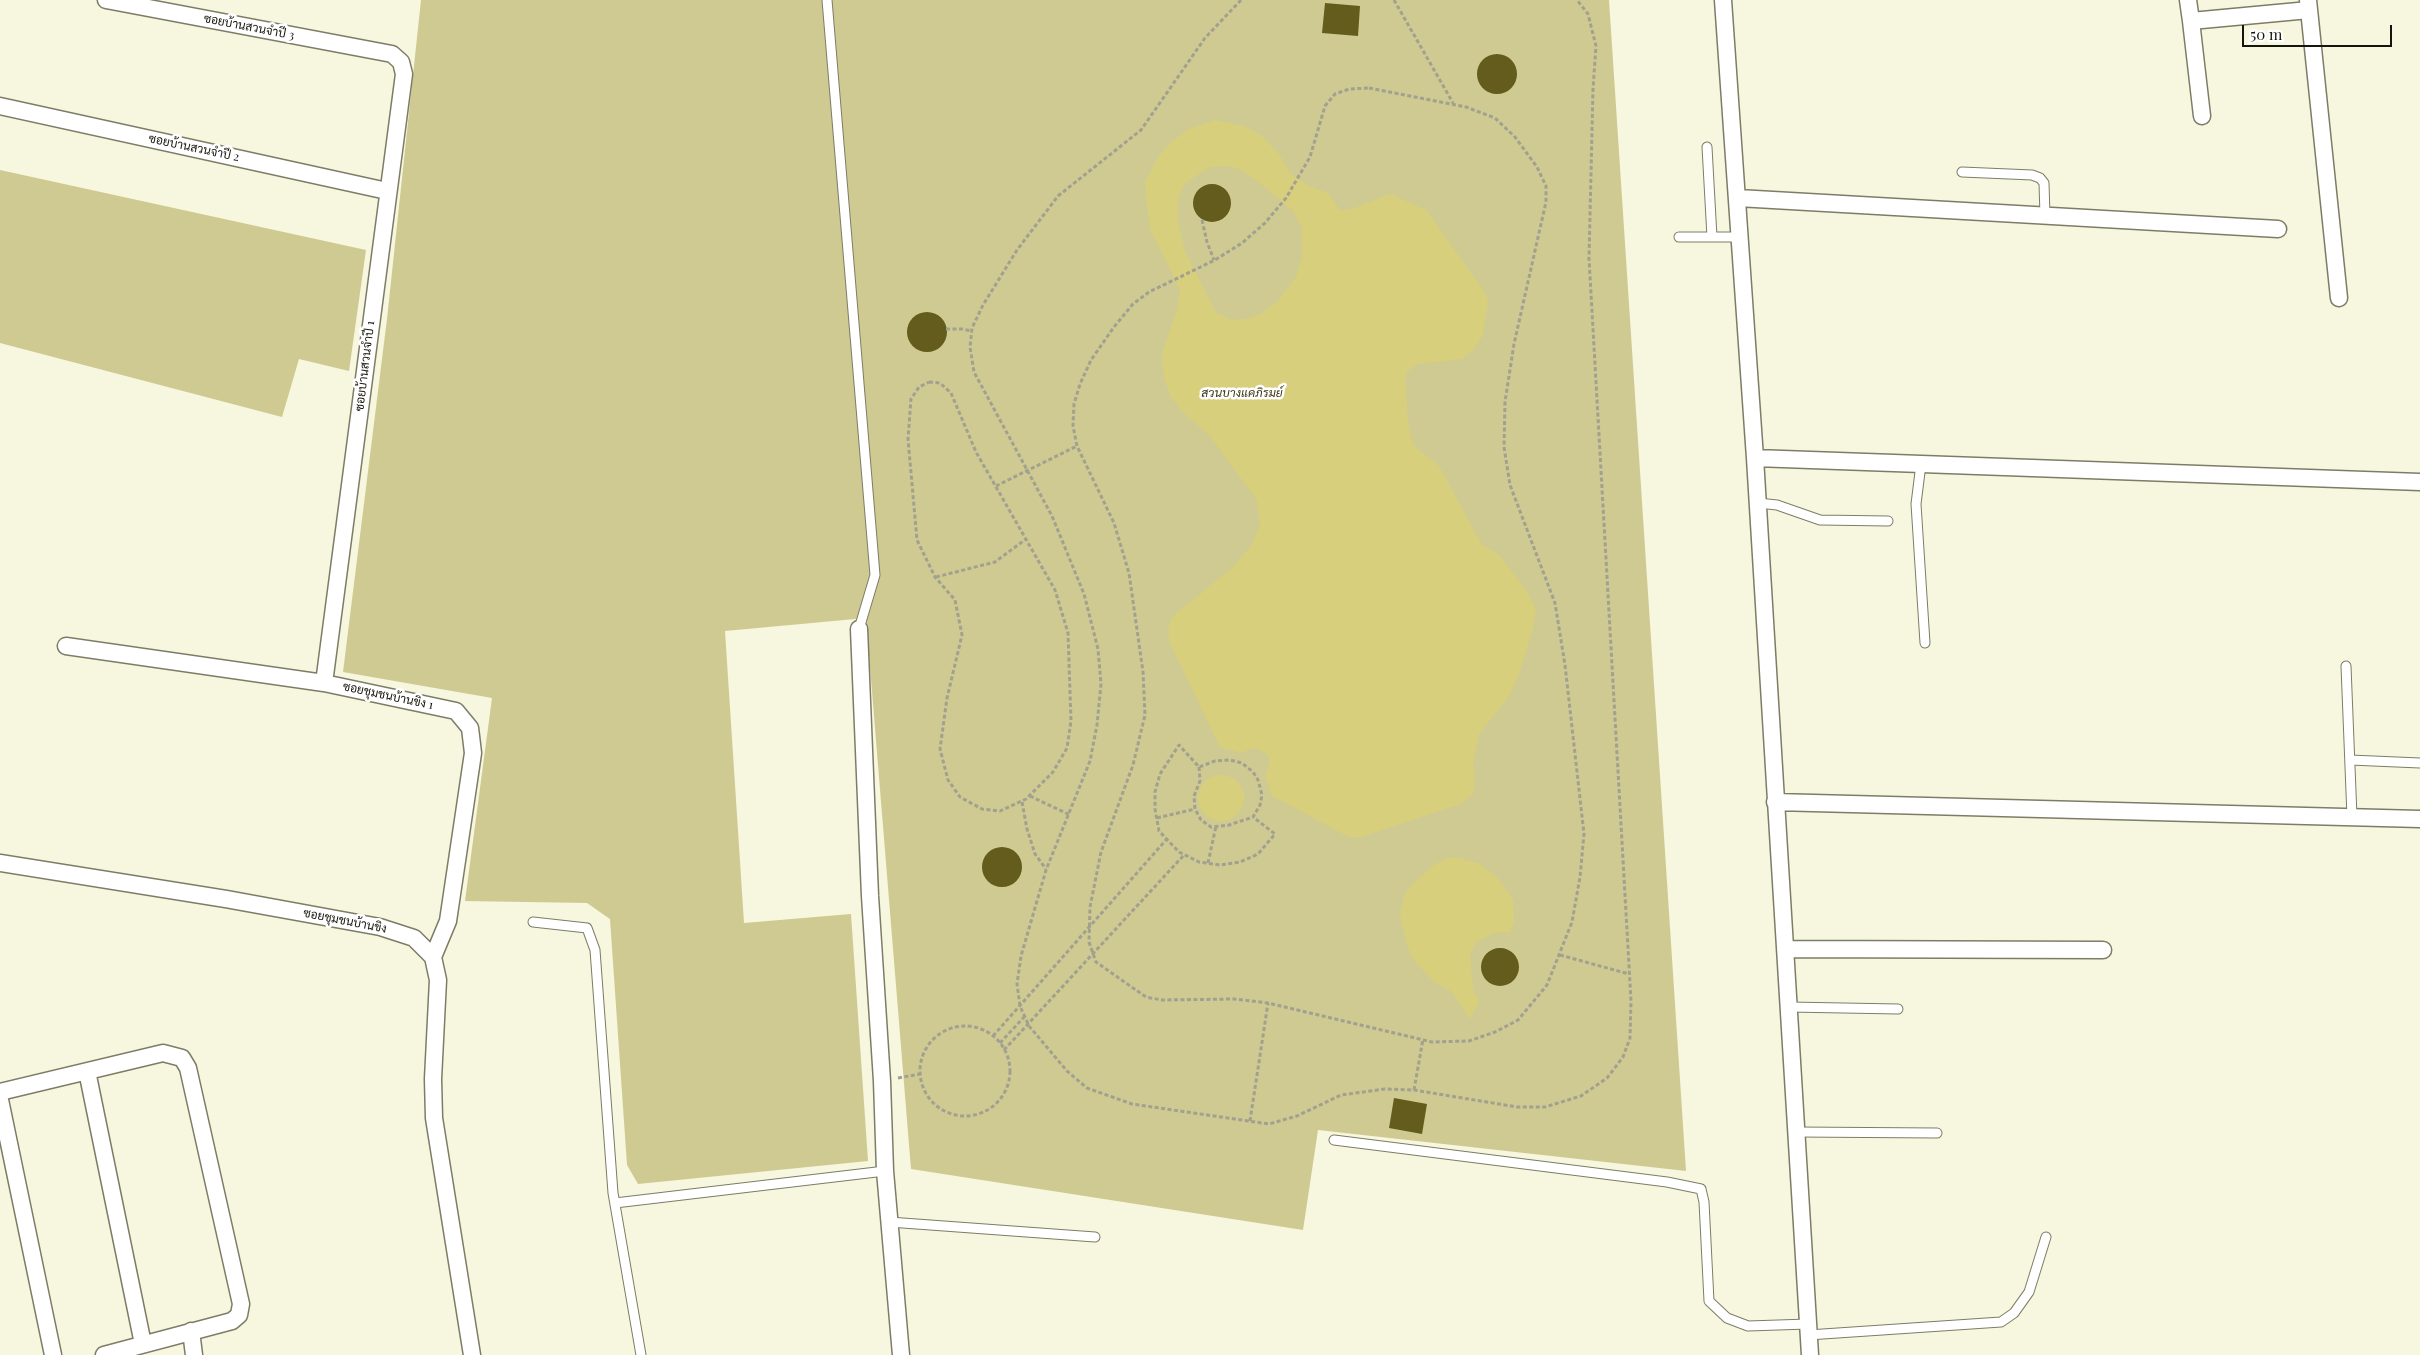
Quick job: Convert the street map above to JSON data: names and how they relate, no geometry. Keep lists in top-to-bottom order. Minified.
{"streets":{"street":["ซอยบ้านสวนจำปี 3","ซอยบ้านสวนจำปี 2","ซอยบ้านสวนจำปี 1","ซอยชุมชนบ้านขิง 1","ซอยชุมชนบ้านขิง"]},"crossings":[["ซอยบ้านสวนจำปี 3","ซอยบ้านสวนจำปี 1"],["ซอยบ้านสวนจำปี 2","ซอยบ้านสวนจำปี 1"],["ซอยบ้านสวนจำปี 1","ซอยชุมชนบ้านขิง 1"],["ซอยชุมชนบ้านขิง 1","ซอยชุมชนบ้านขิง"]],"parks":["สวนบางแคภิรมย์"],"scale_bar":"50 m"}
